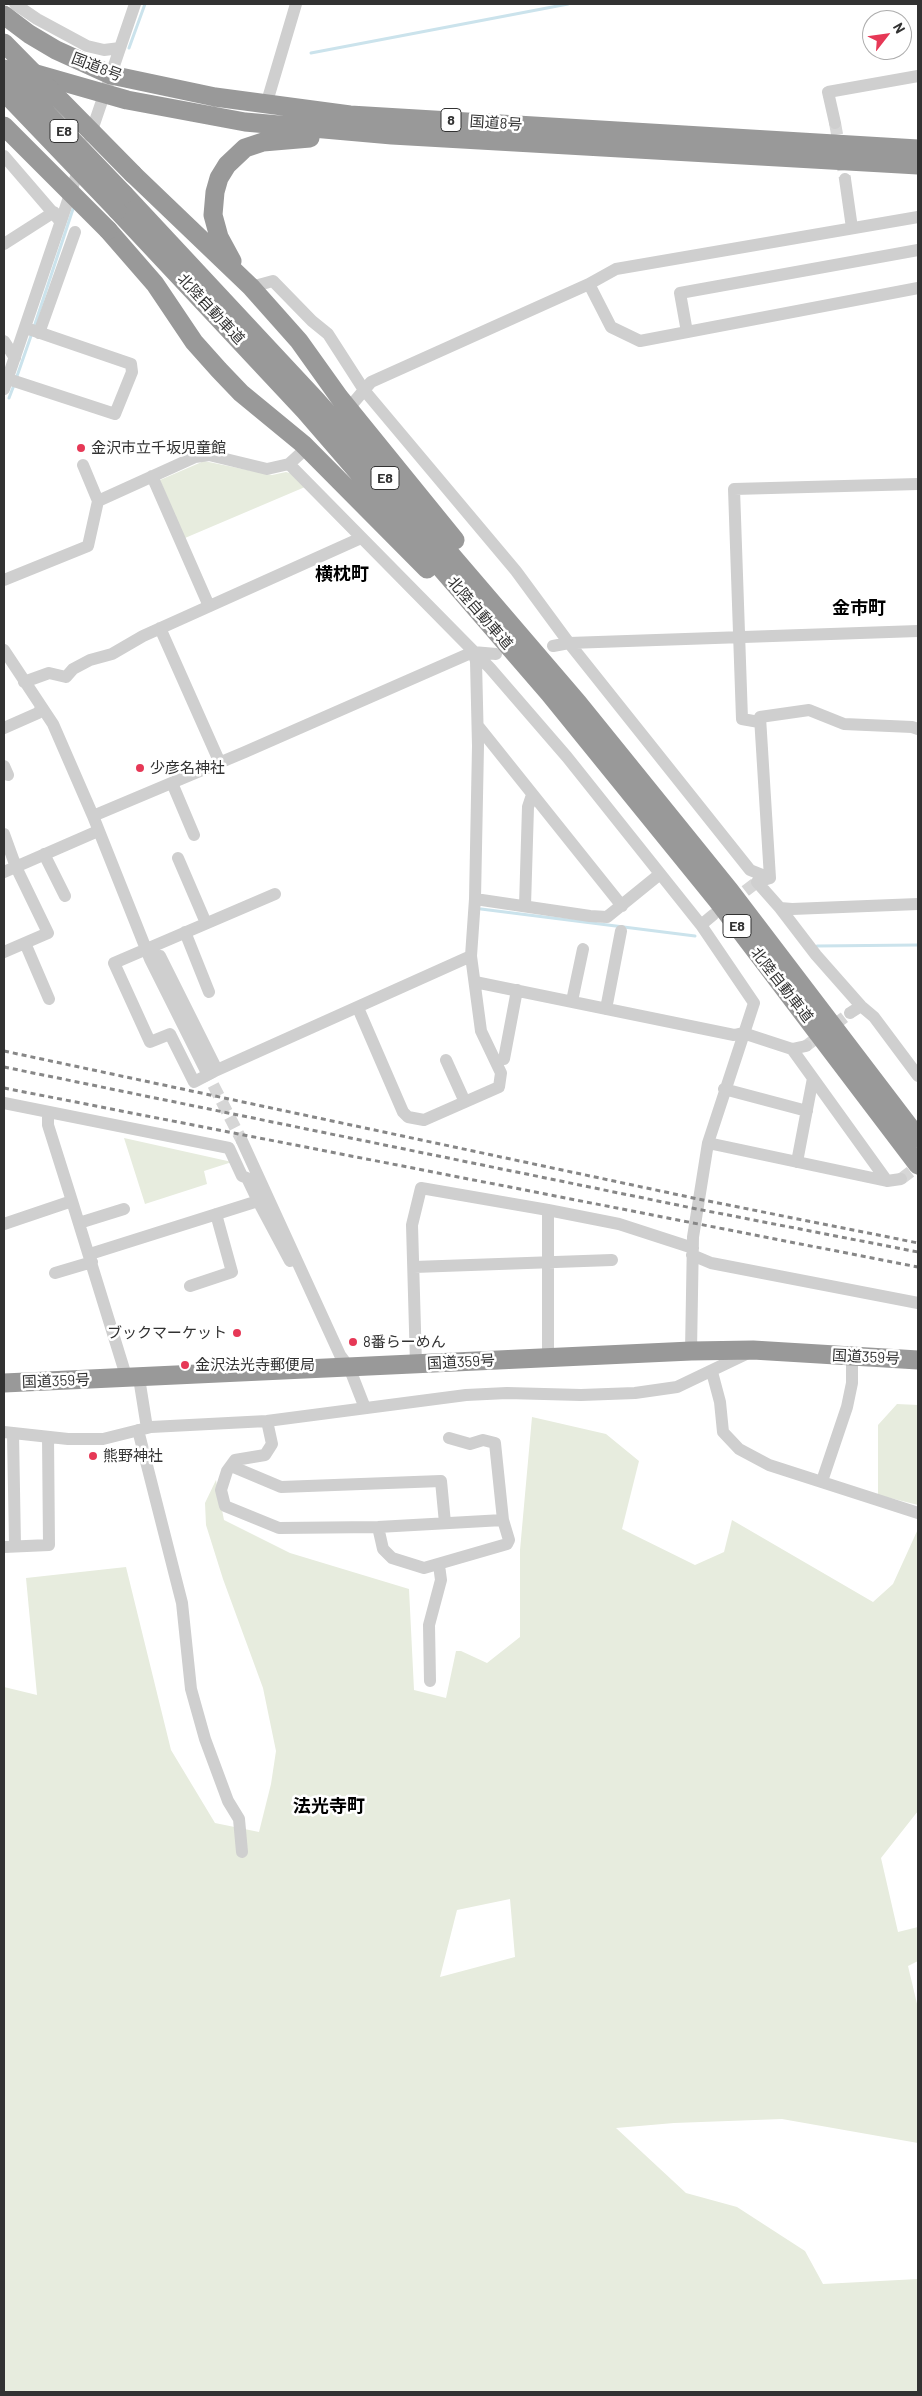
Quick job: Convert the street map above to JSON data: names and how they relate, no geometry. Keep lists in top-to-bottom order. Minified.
{"streets":{"highway":["国道8号","8","E8","北陸自動車道","国道359号"]},"districts":["横枕町","金市町","法光寺町"],"places":["金沢市立千坂児童館","少彦名神社","ブックマーケット","8番らーめん","金沢法光寺郵便局","熊野神社"],"north":"top right"}
